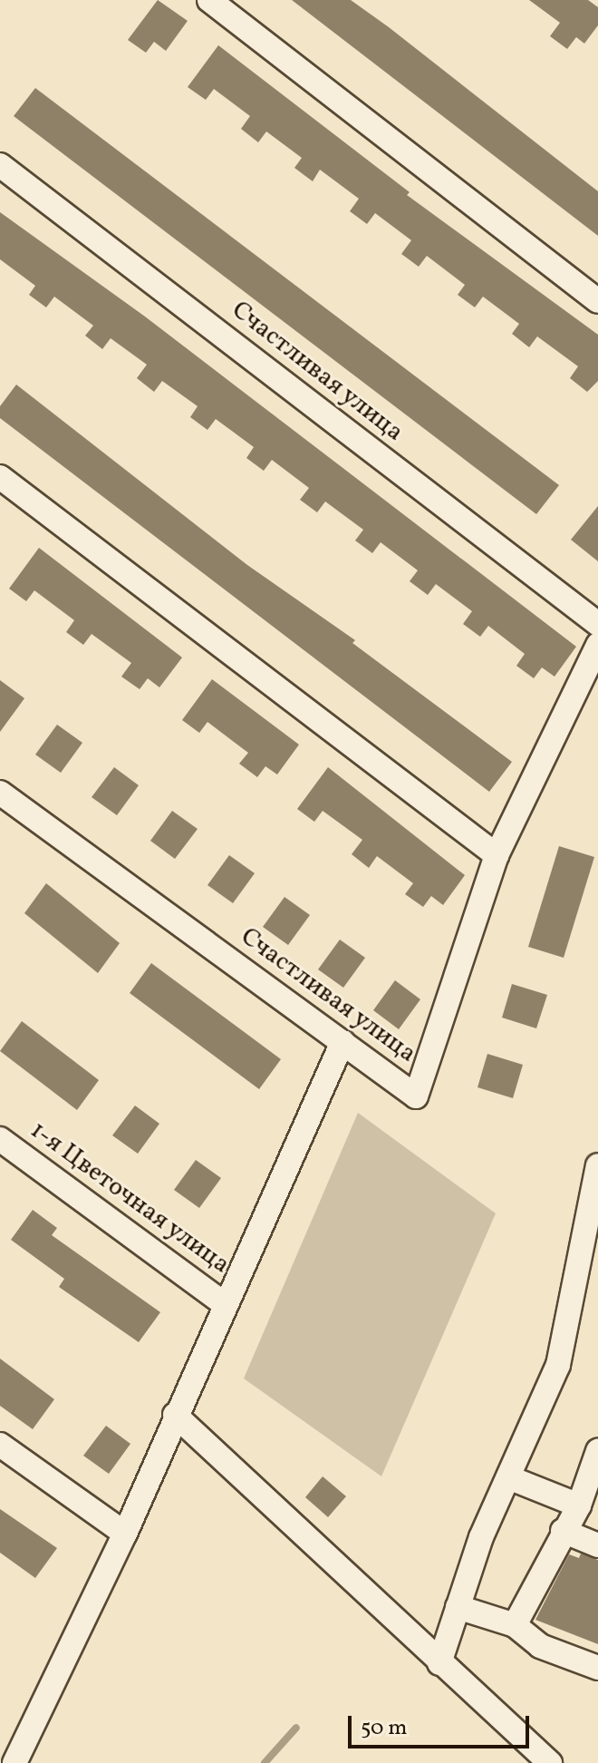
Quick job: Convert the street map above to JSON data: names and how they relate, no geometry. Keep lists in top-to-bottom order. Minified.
{"streets":{"street":["Счастливая улица","1-я Цветочная улица"]},"scale_bar":"50 m"}
